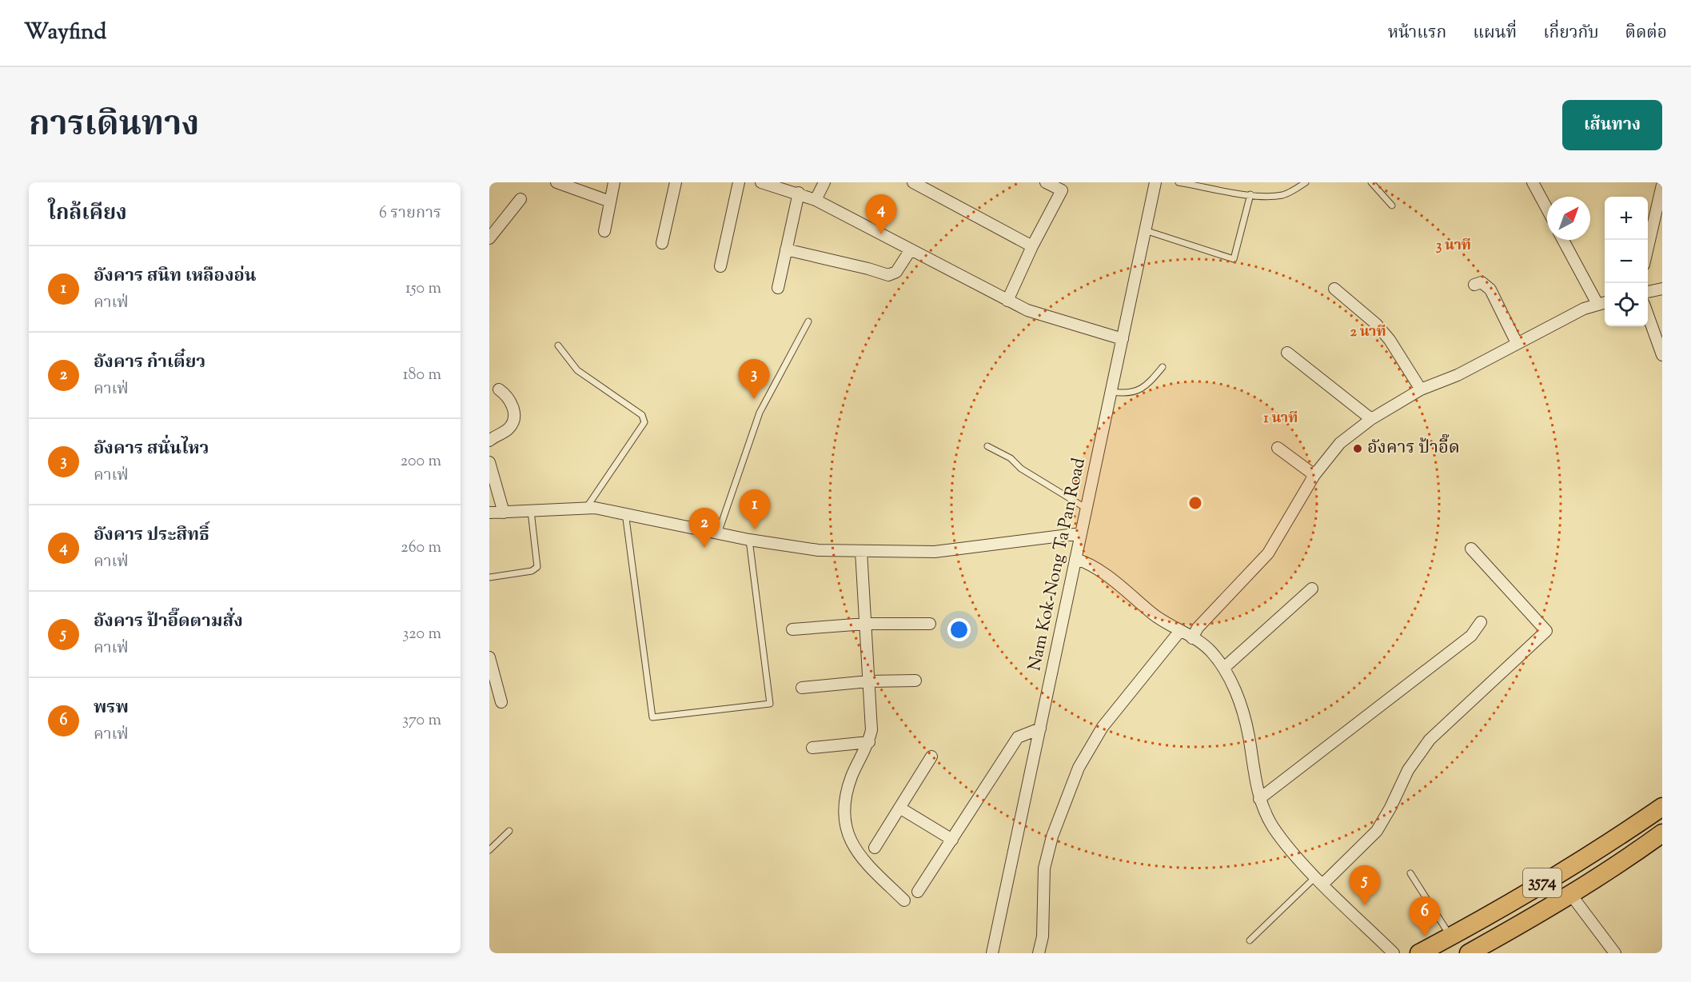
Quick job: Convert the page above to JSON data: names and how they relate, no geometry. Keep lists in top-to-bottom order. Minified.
{"streets":{"main road":["3574"],"street":["Nam Kok-Nong Ta Pan Road"]},"places":["อังคาร ป้าอี๊ด"],"north":"top right","page":{"header":"Wayfind","nav":["หน้าแรก","แผนที่","เกี่ยวกับ","ติดต่อ"],"title":"การเดินทาง","buttons":"เส้นทาง","heading":["ใกล้เคียง","6 รายการ"],"pins":["4","3","1","2","5","6"],"map_buttons":["+","−"],"list":[{"mark":"1","name":"อังคาร สนิท เหลืองอ่น","note":"คาเฟ่","value":"150 m"},{"mark":"2","name":"อังคาร ก๋าเตี๋ยว","note":"คาเฟ่","value":"180 m"},{"mark":"3","name":"อังคาร สนั่นไหว","note":"คาเฟ่","value":"200 m"},{"mark":"4","name":"อังคาร ประสิทธิ์","note":"คาเฟ่","value":"260 m"},{"mark":"5","name":"อังคาร ป้าอี๊ดตามสั่ง","note":"คาเฟ่","value":"320 m"},{"mark":"6","name":"พรพ","note":"คาเฟ่","value":"370 m"}]},"rings":["3 นาที","2 นาที","1 นาที"]}
